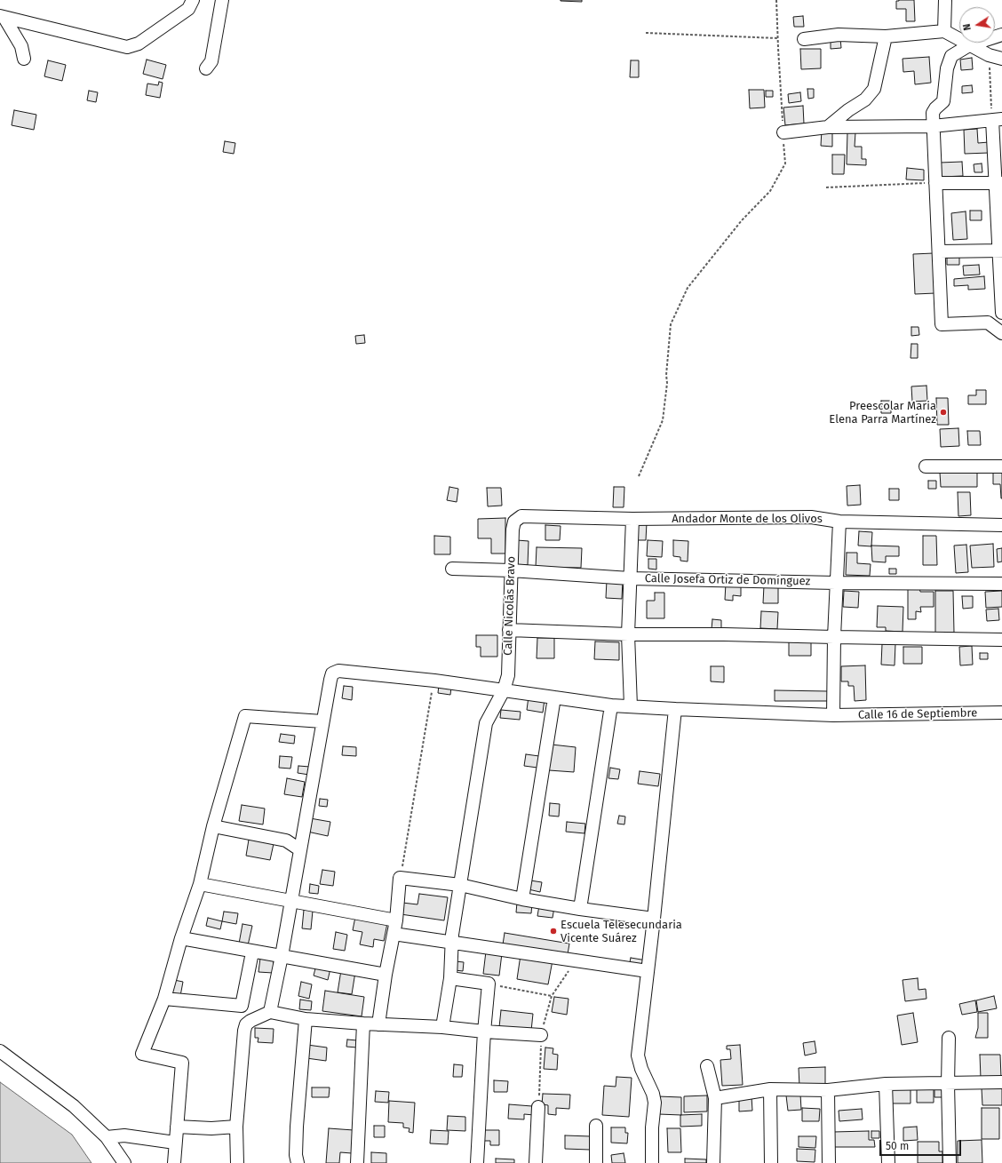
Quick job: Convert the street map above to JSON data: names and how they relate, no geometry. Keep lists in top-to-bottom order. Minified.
{"streets":{"street":["Andador Monte de los Olivos","Calle Josefa Ortiz de Domínguez","Calle Nicolás Bravo","Calle 16 de Septiembre"]},"crossings":[["Andador Monte de los Olivos","Calle Nicolás Bravo"],["Calle Josefa Ortiz de Domínguez","Calle Nicolás Bravo"],["Calle Nicolás Bravo","Calle 16 de Septiembre"]],"places":["Preescolar Maria Elena Parra Martínez","Escuela Telesecundaria Vicente Suárez"],"scale_bar":"50 m","north":"left"}
